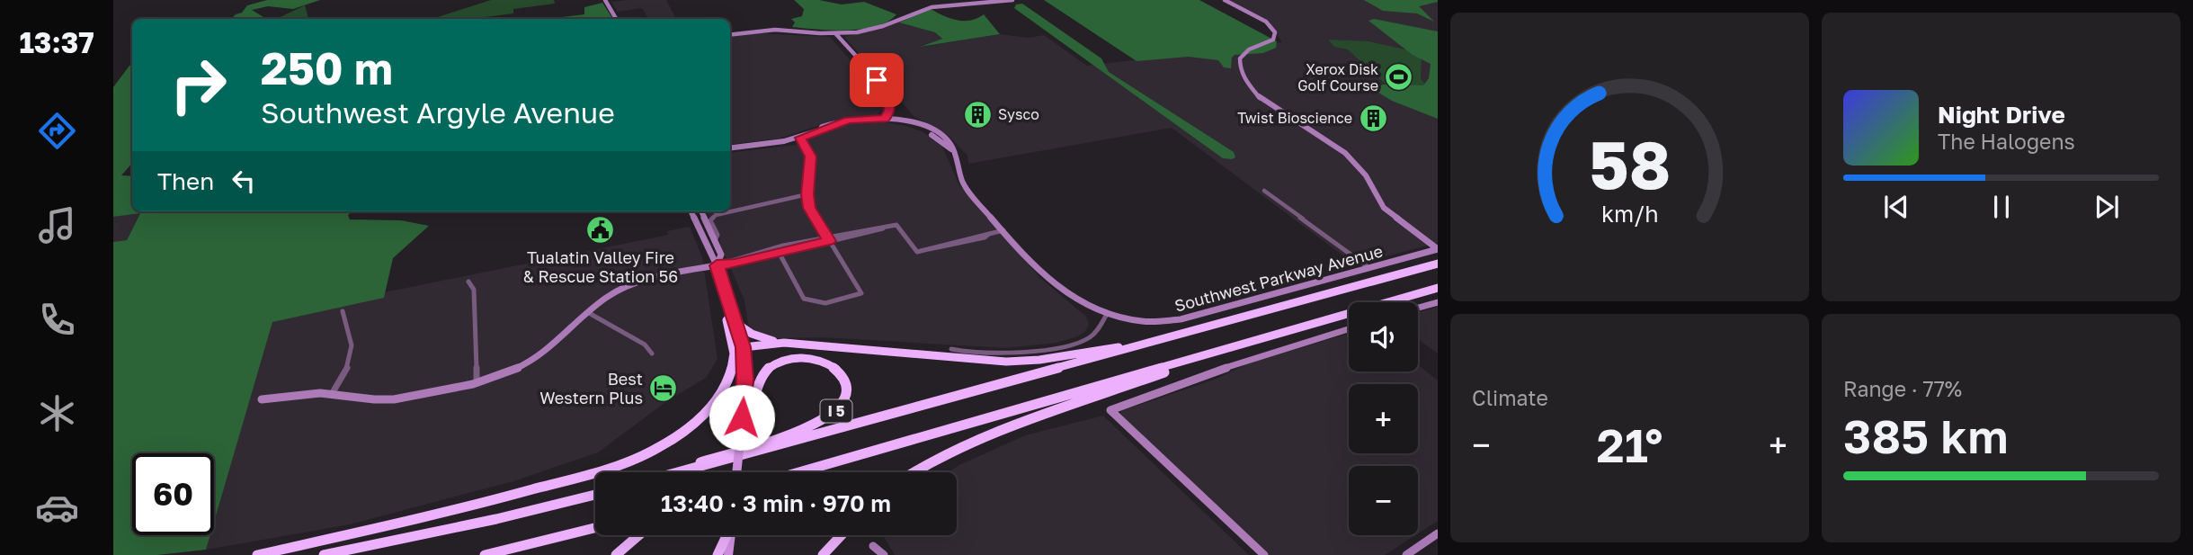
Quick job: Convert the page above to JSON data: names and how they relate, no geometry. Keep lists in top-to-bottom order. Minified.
{"streets":{"highway":["I 5"],"street":["Southwest Parkway Avenue"]},"places":{"sports":["Xerox Disk Golf Course"],"building":["Sysco","Twist Bioscience"],"public building":["Tualatin Valley Fire & Rescue Station 56"],"hotel":["Best Western Plus"]},"page":{"tabs":"13:37","turn":["250 m","Southwest Argyle Avenue"],"song":["Night Drive","The Halogens"],"then":"Then","map_buttons":["+","−"],"tile":["Climate",["Range · 77%","385 km"]],"heat":["−","21°","+"],"limit":"60","trip":"13:40 · 3 min · 970 m","gauge":["58","km/h"]}}
